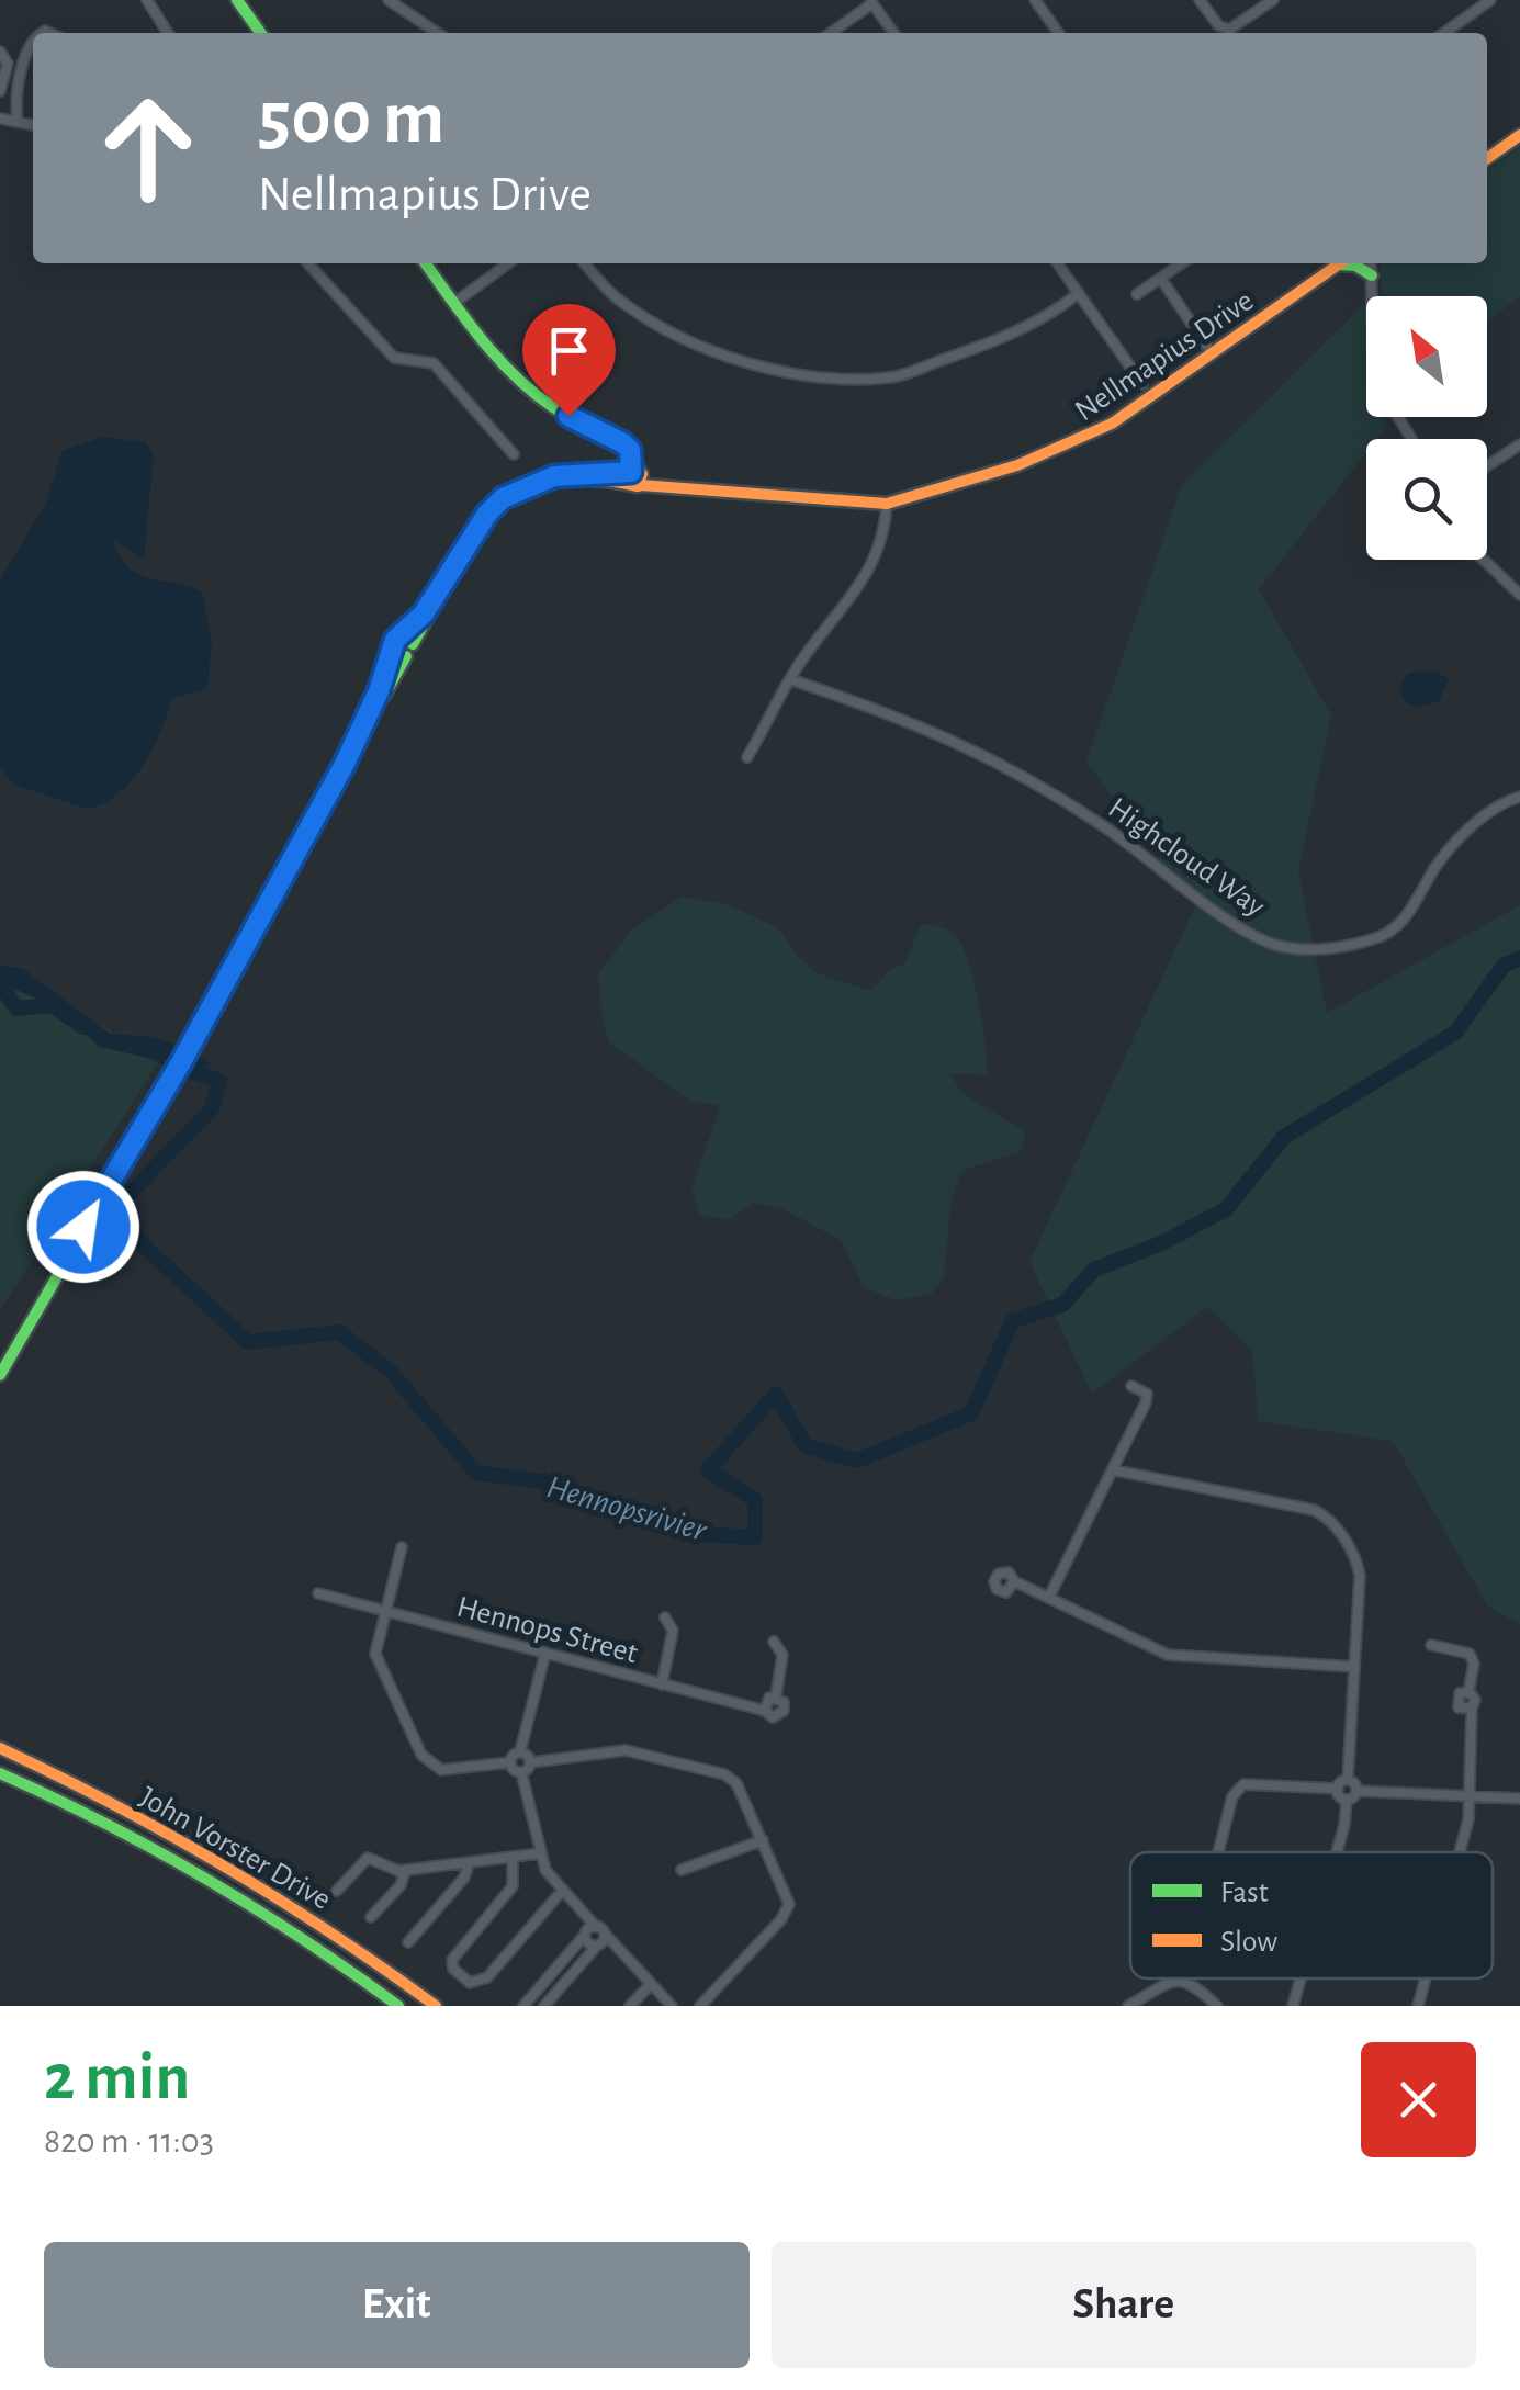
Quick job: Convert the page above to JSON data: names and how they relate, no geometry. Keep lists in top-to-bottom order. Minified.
{"streets":{"main road":["Nellmapius Drive","John Vorster Drive"],"street":["Highcloud Way","Hennops Street"]},"water":["Hennopsrivier"],"legend":["Fast","Slow"],"north":"top left","page":{"turn":["500 m","Nellmapius Drive"],"heading":["2 min","820 m · 11:03"],"buttons":["Exit","Share"]}}
